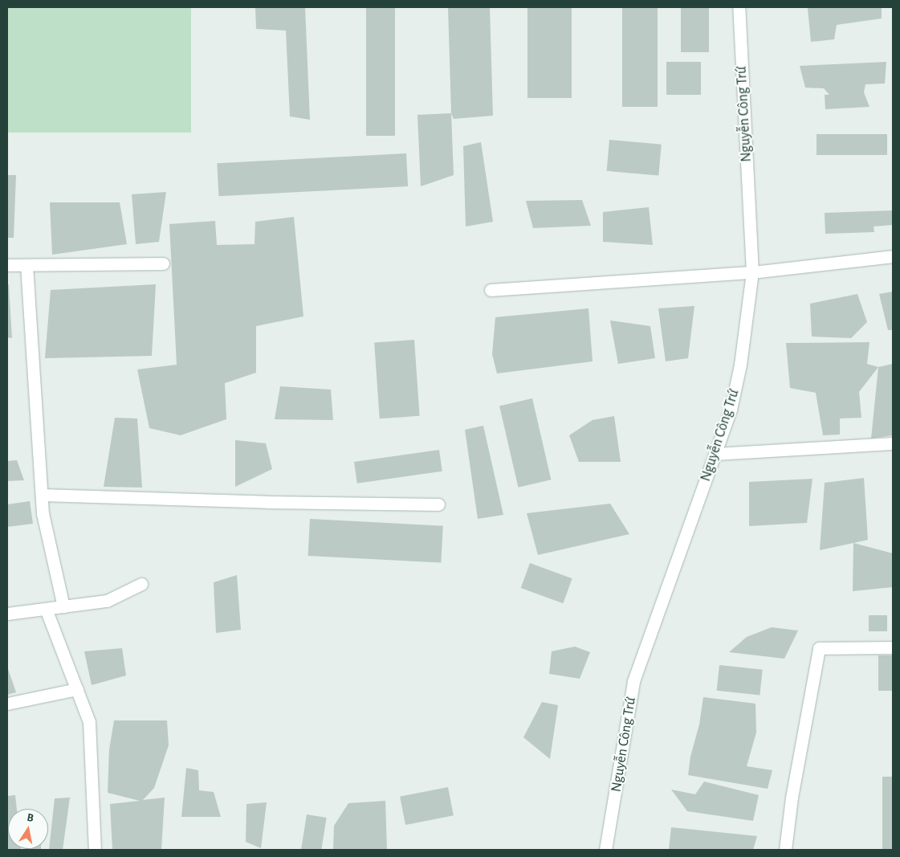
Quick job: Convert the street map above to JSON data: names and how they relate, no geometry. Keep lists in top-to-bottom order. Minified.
{"streets":{"main road":["Nguyễn Công Trứ"]},"north":"top"}
